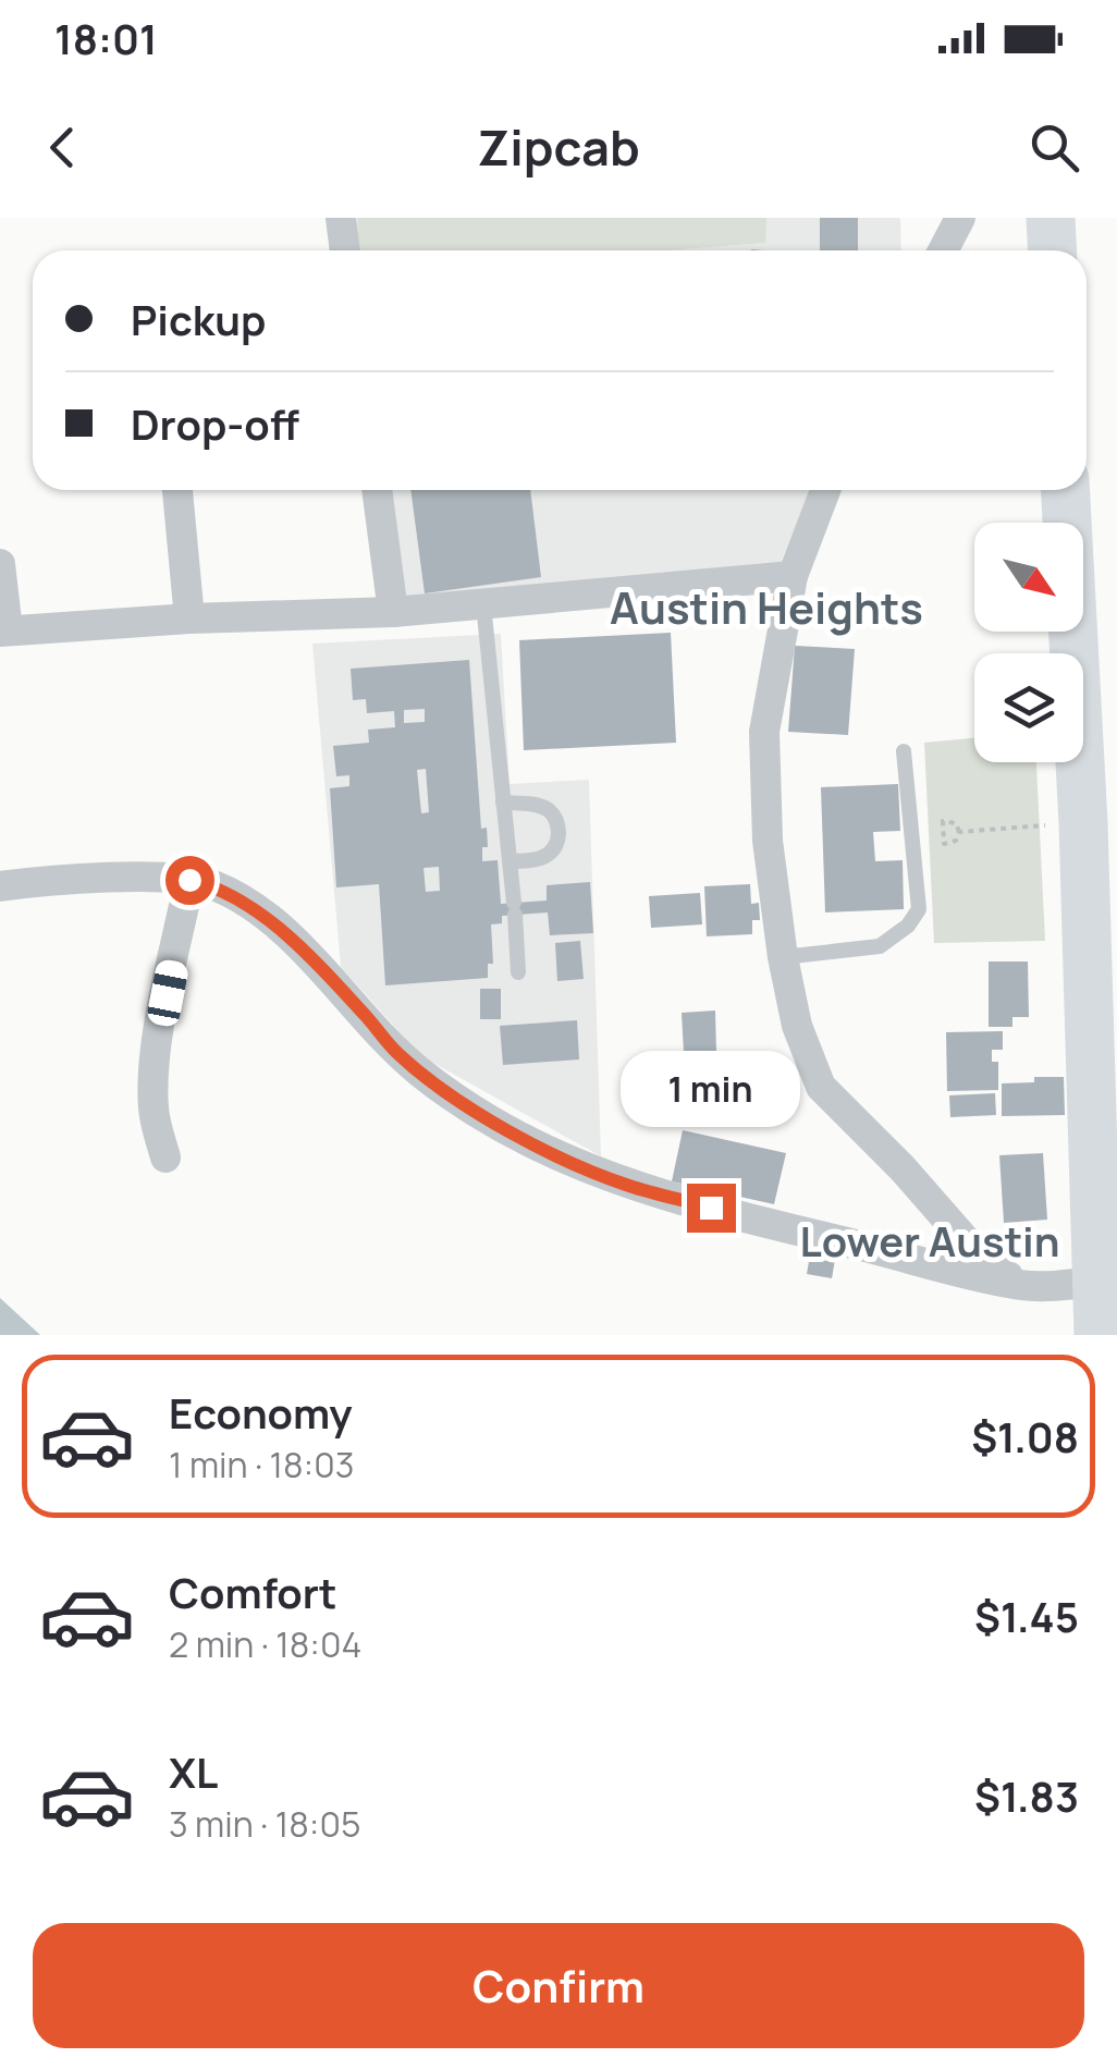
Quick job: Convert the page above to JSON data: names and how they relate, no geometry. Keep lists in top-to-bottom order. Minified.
{"districts":["Austin Heights","Lower Austin"],"north":"bottom right","page":{"status":"18:01","header":"Zipcab","banner":["Pickup","Drop-off"],"bubble":"1 min","list":[{"name":"Economy","note":"1 min · 18:03","value":"$1.08"},{"name":"Comfort","note":"2 min · 18:04","value":"$1.45"},{"name":"XL","note":"3 min · 18:05","value":"$1.83"}],"buttons":"Confirm"}}
